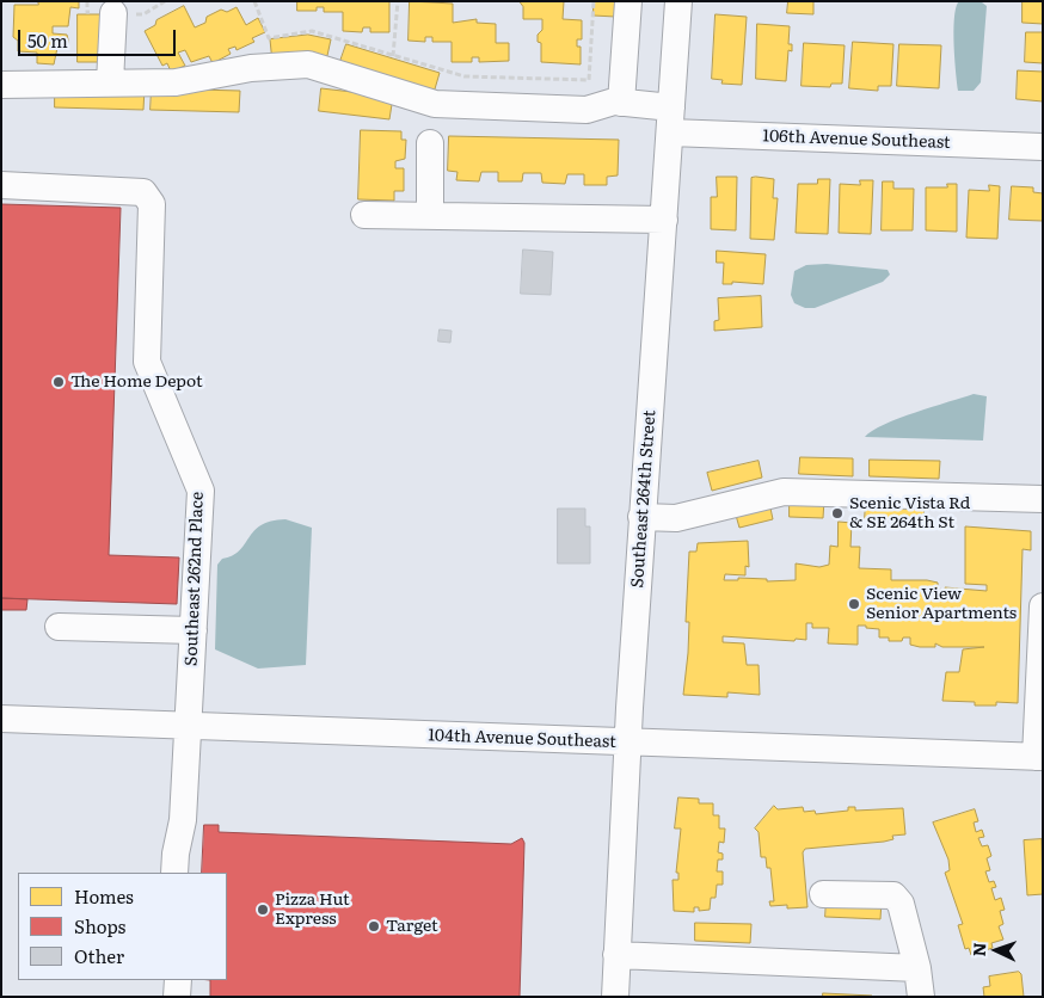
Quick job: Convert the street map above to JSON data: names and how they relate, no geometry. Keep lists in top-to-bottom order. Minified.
{"streets":{"street":["106th Avenue Southeast","Southeast 264th Street","Southeast 262nd Place","104th Avenue Southeast"]},"crossings":[["106th Avenue Southeast","Southeast 264th Street"],["Southeast 264th Street","104th Avenue Southeast"],["Southeast 262nd Place","104th Avenue Southeast"]],"places":["The Home Depot","Scenic Vista Rd & SE 264th St","Scenic View Senior Apartments","Pizza Hut Express","Target"],"legend":["Homes","Shops","Other"],"scale_bar":"50 m","north":"left"}
